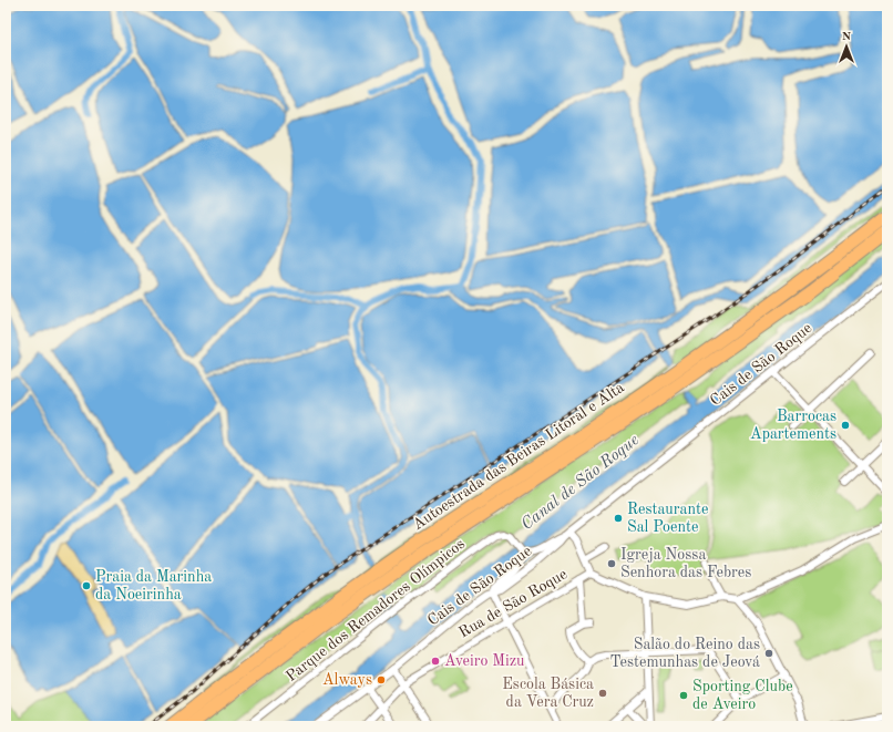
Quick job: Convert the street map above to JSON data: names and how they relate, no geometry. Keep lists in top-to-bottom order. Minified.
{"streets":{"highway":["Autoestrada das Beiras Litoral e Alta"],"street":["Cais de São Roque","Rua de São Roque","Parque dos Remadores Olímpicos"]},"water":["Canal de São Roque"],"places":["Barrocas Apartements","Restaurante Sal Poente","Igreja Nossa Senhora das Febres","Praia da Marinha da Noeirinha","Salão do Reino das Testemunhas de Jeová","Aveiro Mizu","Always","Escola Básica da Vera Cruz","Sporting Clube de Aveiro"],"north":"top"}
